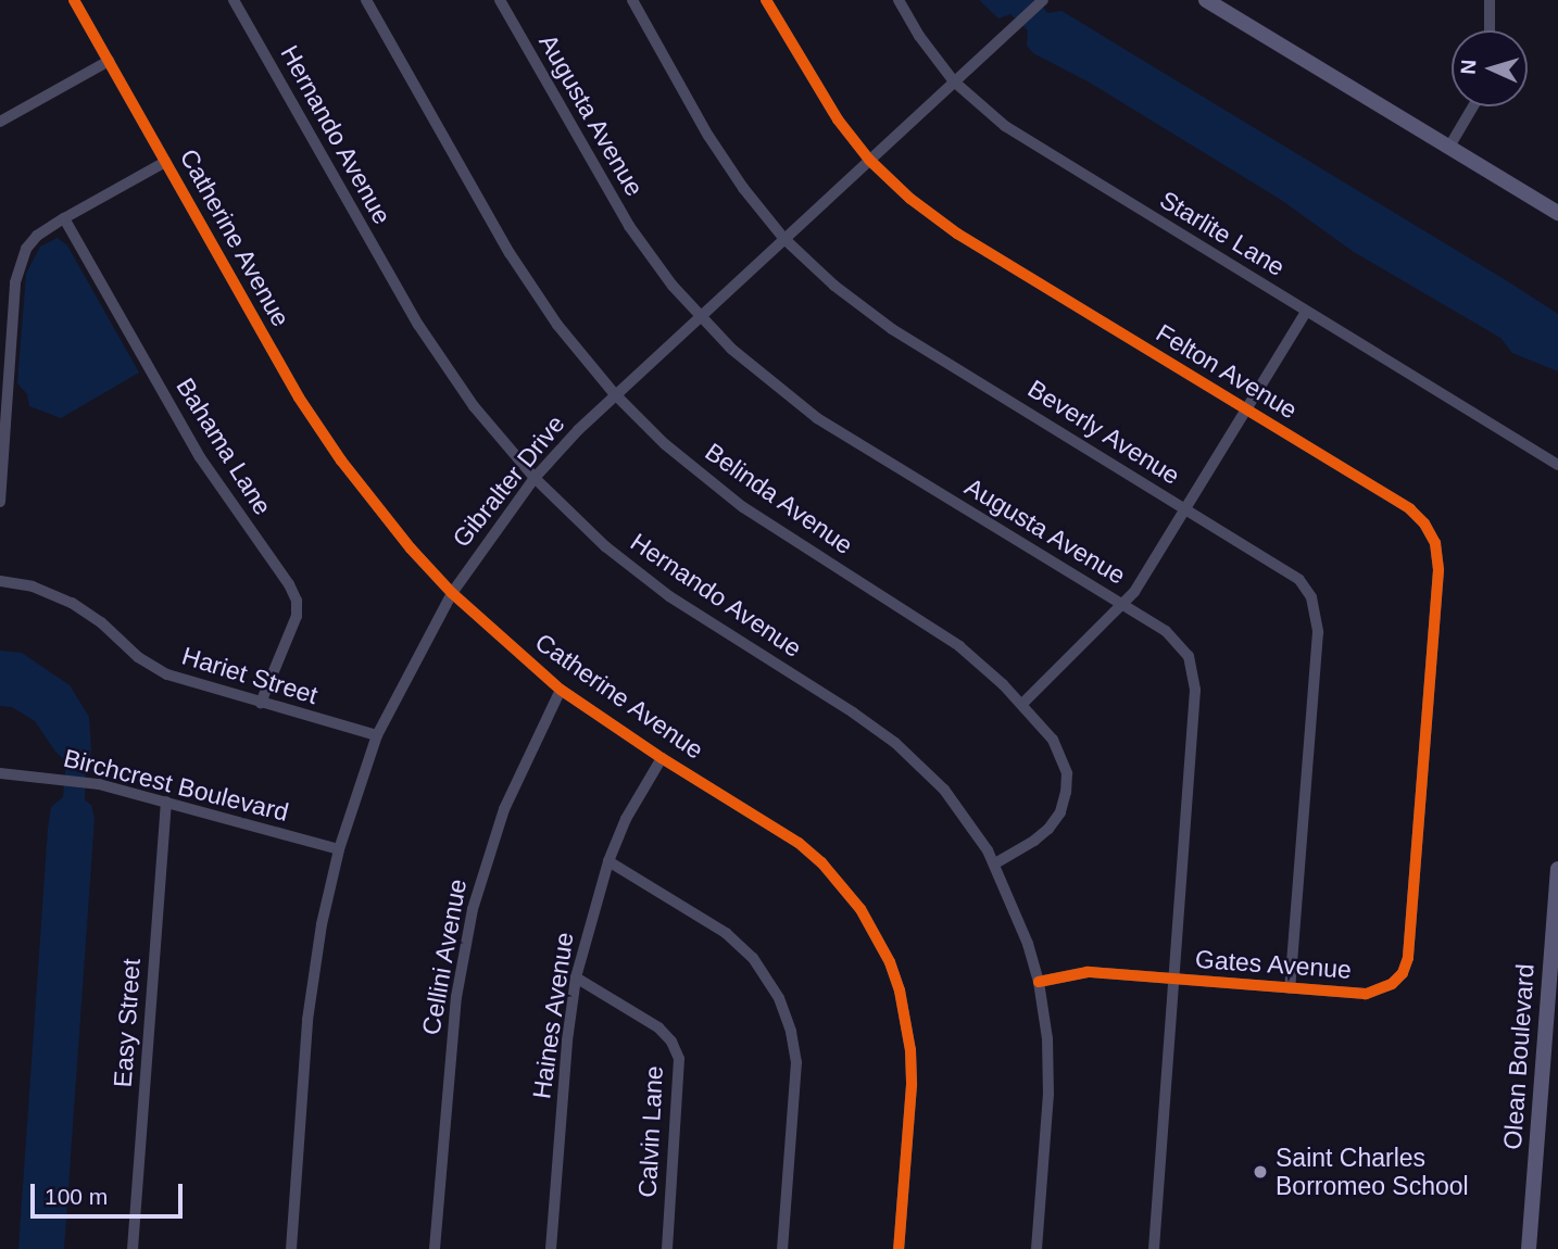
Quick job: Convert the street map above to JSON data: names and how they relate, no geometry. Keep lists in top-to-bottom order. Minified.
{"streets":{"street":["Augusta Avenue","Hernando Avenue","Starlite Lane","Catherine Avenue","Felton Avenue","Beverly Avenue","Bahama Lane","Gibralter Drive","Belinda Avenue","Hariet Street","Birchcrest Boulevard","Cellini Avenue","Gates Avenue","Haines Avenue","Easy Street","Olean Boulevard","Calvin Lane"]},"crossings":[["Augusta Avenue","Gibralter Drive"],["Augusta Avenue","Gates Avenue"],["Hernando Avenue","Gibralter Drive"],["Hernando Avenue","Belinda Avenue"],["Hernando Avenue","Gates Avenue"],["Starlite Lane","Gibralter Drive"],["Catherine Avenue","Gibralter Drive"],["Catherine Avenue","Cellini Avenue"],["Catherine Avenue","Haines Avenue"],["Felton Avenue","Gibralter Drive"],["Felton Avenue","Gates Avenue"],["Beverly Avenue","Gibralter Drive"],["Beverly Avenue","Gates Avenue"],["Bahama Lane","Hariet Street"],["Gibralter Drive","Belinda Avenue"],["Gibralter Drive","Hariet Street"],["Gibralter Drive","Birchcrest Boulevard"],["Birchcrest Boulevard","Easy Street"],["Haines Avenue","Calvin Lane"]],"places":["Saint Charles Borromeo School"],"scale_bar":"100 m","north":"left"}
